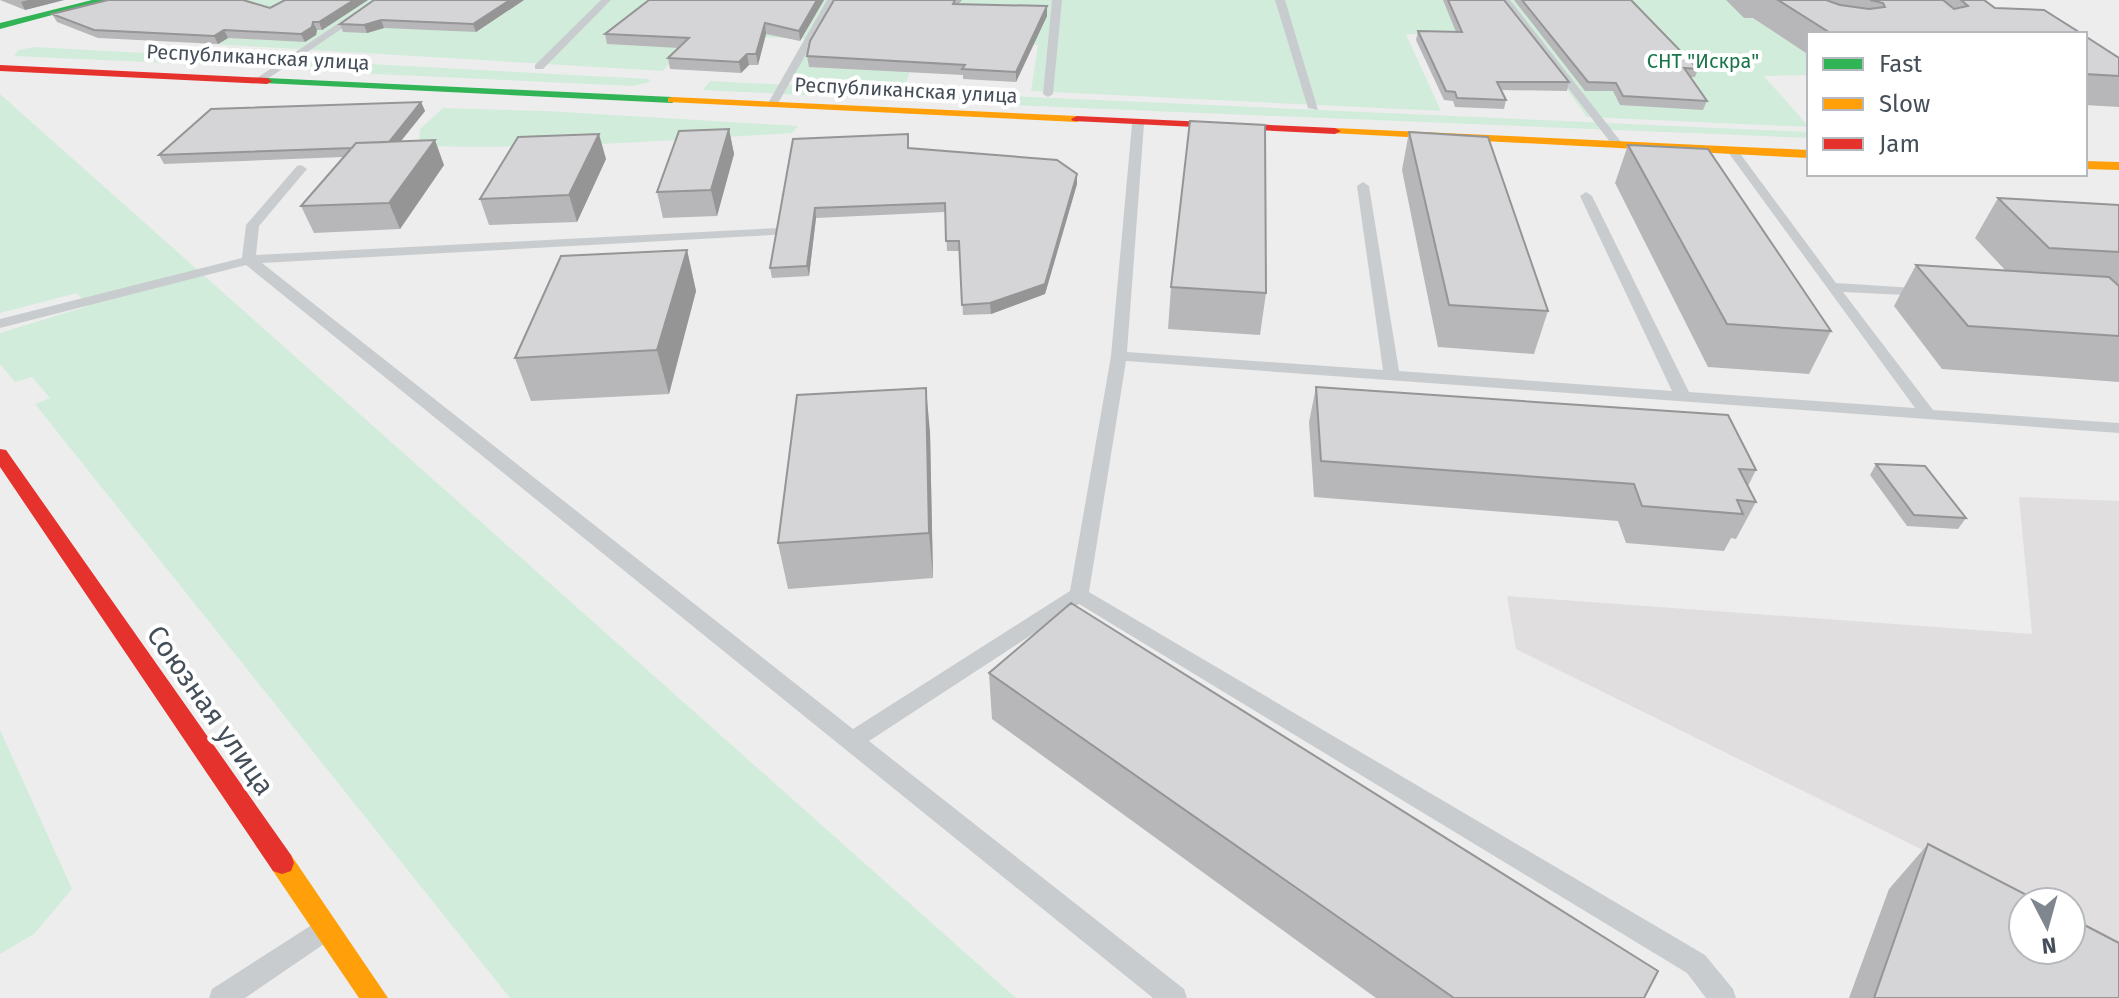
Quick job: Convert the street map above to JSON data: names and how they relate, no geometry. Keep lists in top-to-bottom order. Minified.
{"streets":{"main road":["Республиканская улица","Союзная улица"]},"parks":["СНТ \"Искра\""],"legend":["Fast","Slow","Jam"],"north":"bottom"}
